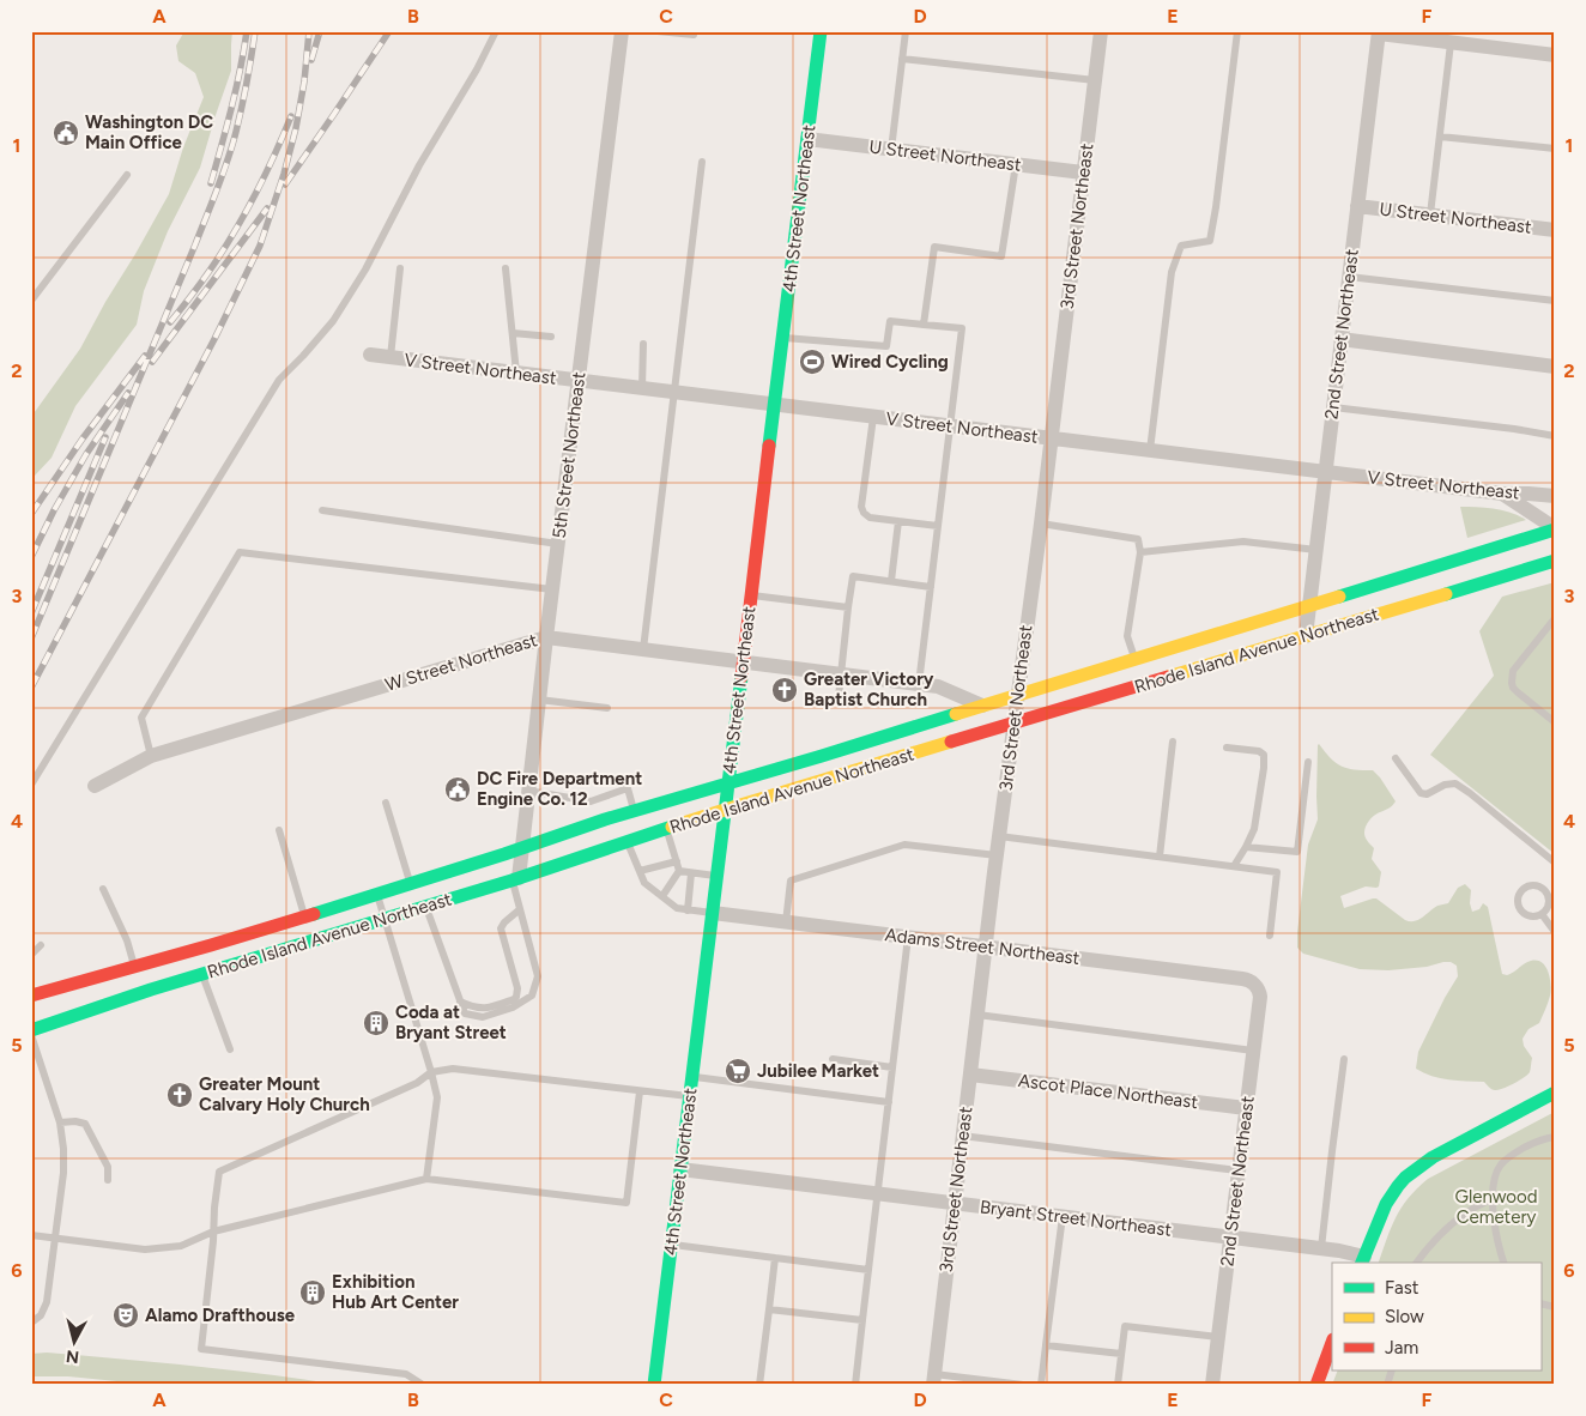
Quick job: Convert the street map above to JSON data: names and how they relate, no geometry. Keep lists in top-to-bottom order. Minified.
{"streets":{"main road":["4th Street Northeast","Rhode Island Avenue Northeast"],"street":["U Street Northeast","3rd Street Northeast","2nd Street Northeast","V Street Northeast","5th Street Northeast","W Street Northeast","Adams Street Northeast","Ascot Place Northeast","Bryant Street Northeast"]},"crossings":[["U Street Northeast","4th Street Northeast"],["U Street Northeast","3rd Street Northeast"],["U Street Northeast","2nd Street Northeast"],["4th Street Northeast","V Street Northeast"],["4th Street Northeast","Rhode Island Avenue Northeast"],["4th Street Northeast","W Street Northeast"],["4th Street Northeast","Adams Street Northeast"],["4th Street Northeast","Bryant Street Northeast"],["3rd Street Northeast","V Street Northeast"],["3rd Street Northeast","Rhode Island Avenue Northeast"],["3rd Street Northeast","Adams Street Northeast"],["3rd Street Northeast","Ascot Place Northeast"],["3rd Street Northeast","Bryant Street Northeast"],["2nd Street Northeast","V Street Northeast"],["2nd Street Northeast","Rhode Island Avenue Northeast"],["2nd Street Northeast","Adams Street Northeast"],["2nd Street Northeast","Ascot Place Northeast"],["2nd Street Northeast","Bryant Street Northeast"],["V Street Northeast","5th Street Northeast"],["5th Street Northeast","Rhode Island Avenue Northeast"],["5th Street Northeast","W Street Northeast"],["Rhode Island Avenue Northeast","W Street Northeast"]],"parks":["Glenwood Cemetery"],"places":{"public building":["Washington DC Main Office","DC Fire Department Engine Co. 12"],"sports":["Wired Cycling"],"church":["Greater Victory Baptist Church","Greater Mount Calvary Holy Church"],"building":["Coda at Bryant Street","Exhibition Hub Art Center"],"supermarket":["Jubilee Market"],"theatre":["Alamo Drafthouse"]},"legend":["Fast","Slow","Jam"],"north":"bottom","grid":{"columns":["A","B","C","D","E","F"],"rows":["1","2","3","4","5","6"]}}
